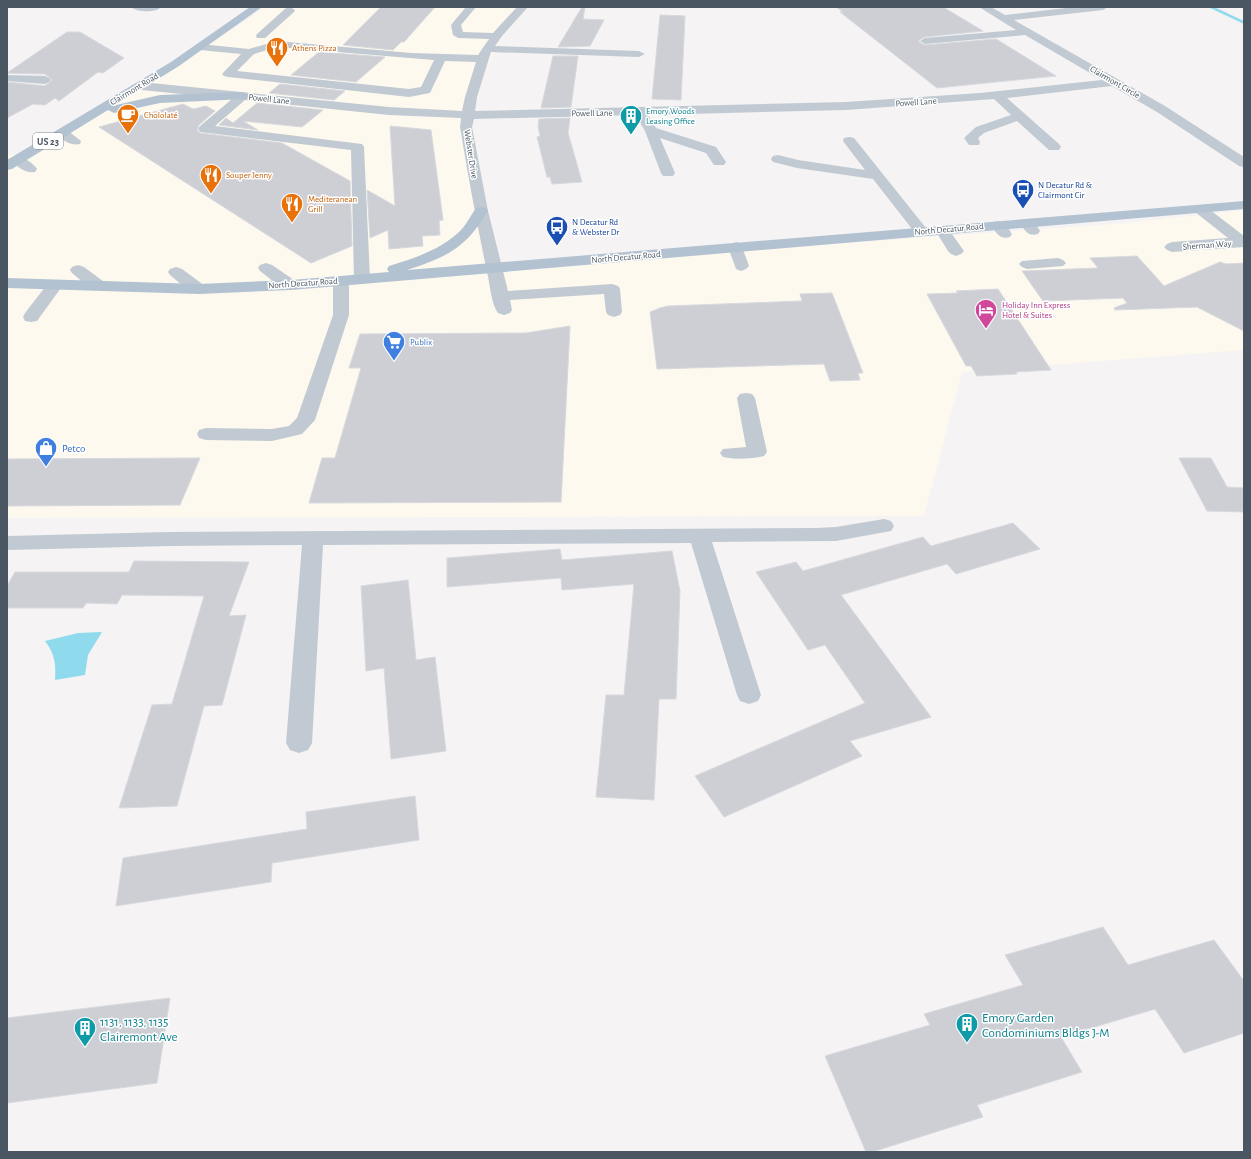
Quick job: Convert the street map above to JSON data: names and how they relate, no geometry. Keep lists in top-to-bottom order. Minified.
{"streets":{"main road":["Clairmont Road","US 23","North Decatur Road"],"street":["Clairmont Circle","Powell Lane","Webster Drive","Sherman Way"]},"crossings":[["Clairmont Circle","Powell Lane"],["Clairmont Road","Powell Lane"],["Powell Lane","Webster Drive"],["Webster Drive","North Decatur Road"],["North Decatur Road","Sherman Way"]],"places":{"restaurant":["Athens Pizza","Souper Jenny","Mediteranean Grill"],"cafe":["Chololaté"],"building":["Emory Woods Leasing Office","Emory Garden Condominiums Bldgs J-M","1131, 1133, 1135 Clairemont Ave"],"bus stop":["N Decatur Rd & Clairmont Cir","N Decatur Rd & Webster Dr"],"hotel":["Holiday Inn Express Hotel & Suites"],"supermarket":["Publix"],"shop":["Petco"]}}
